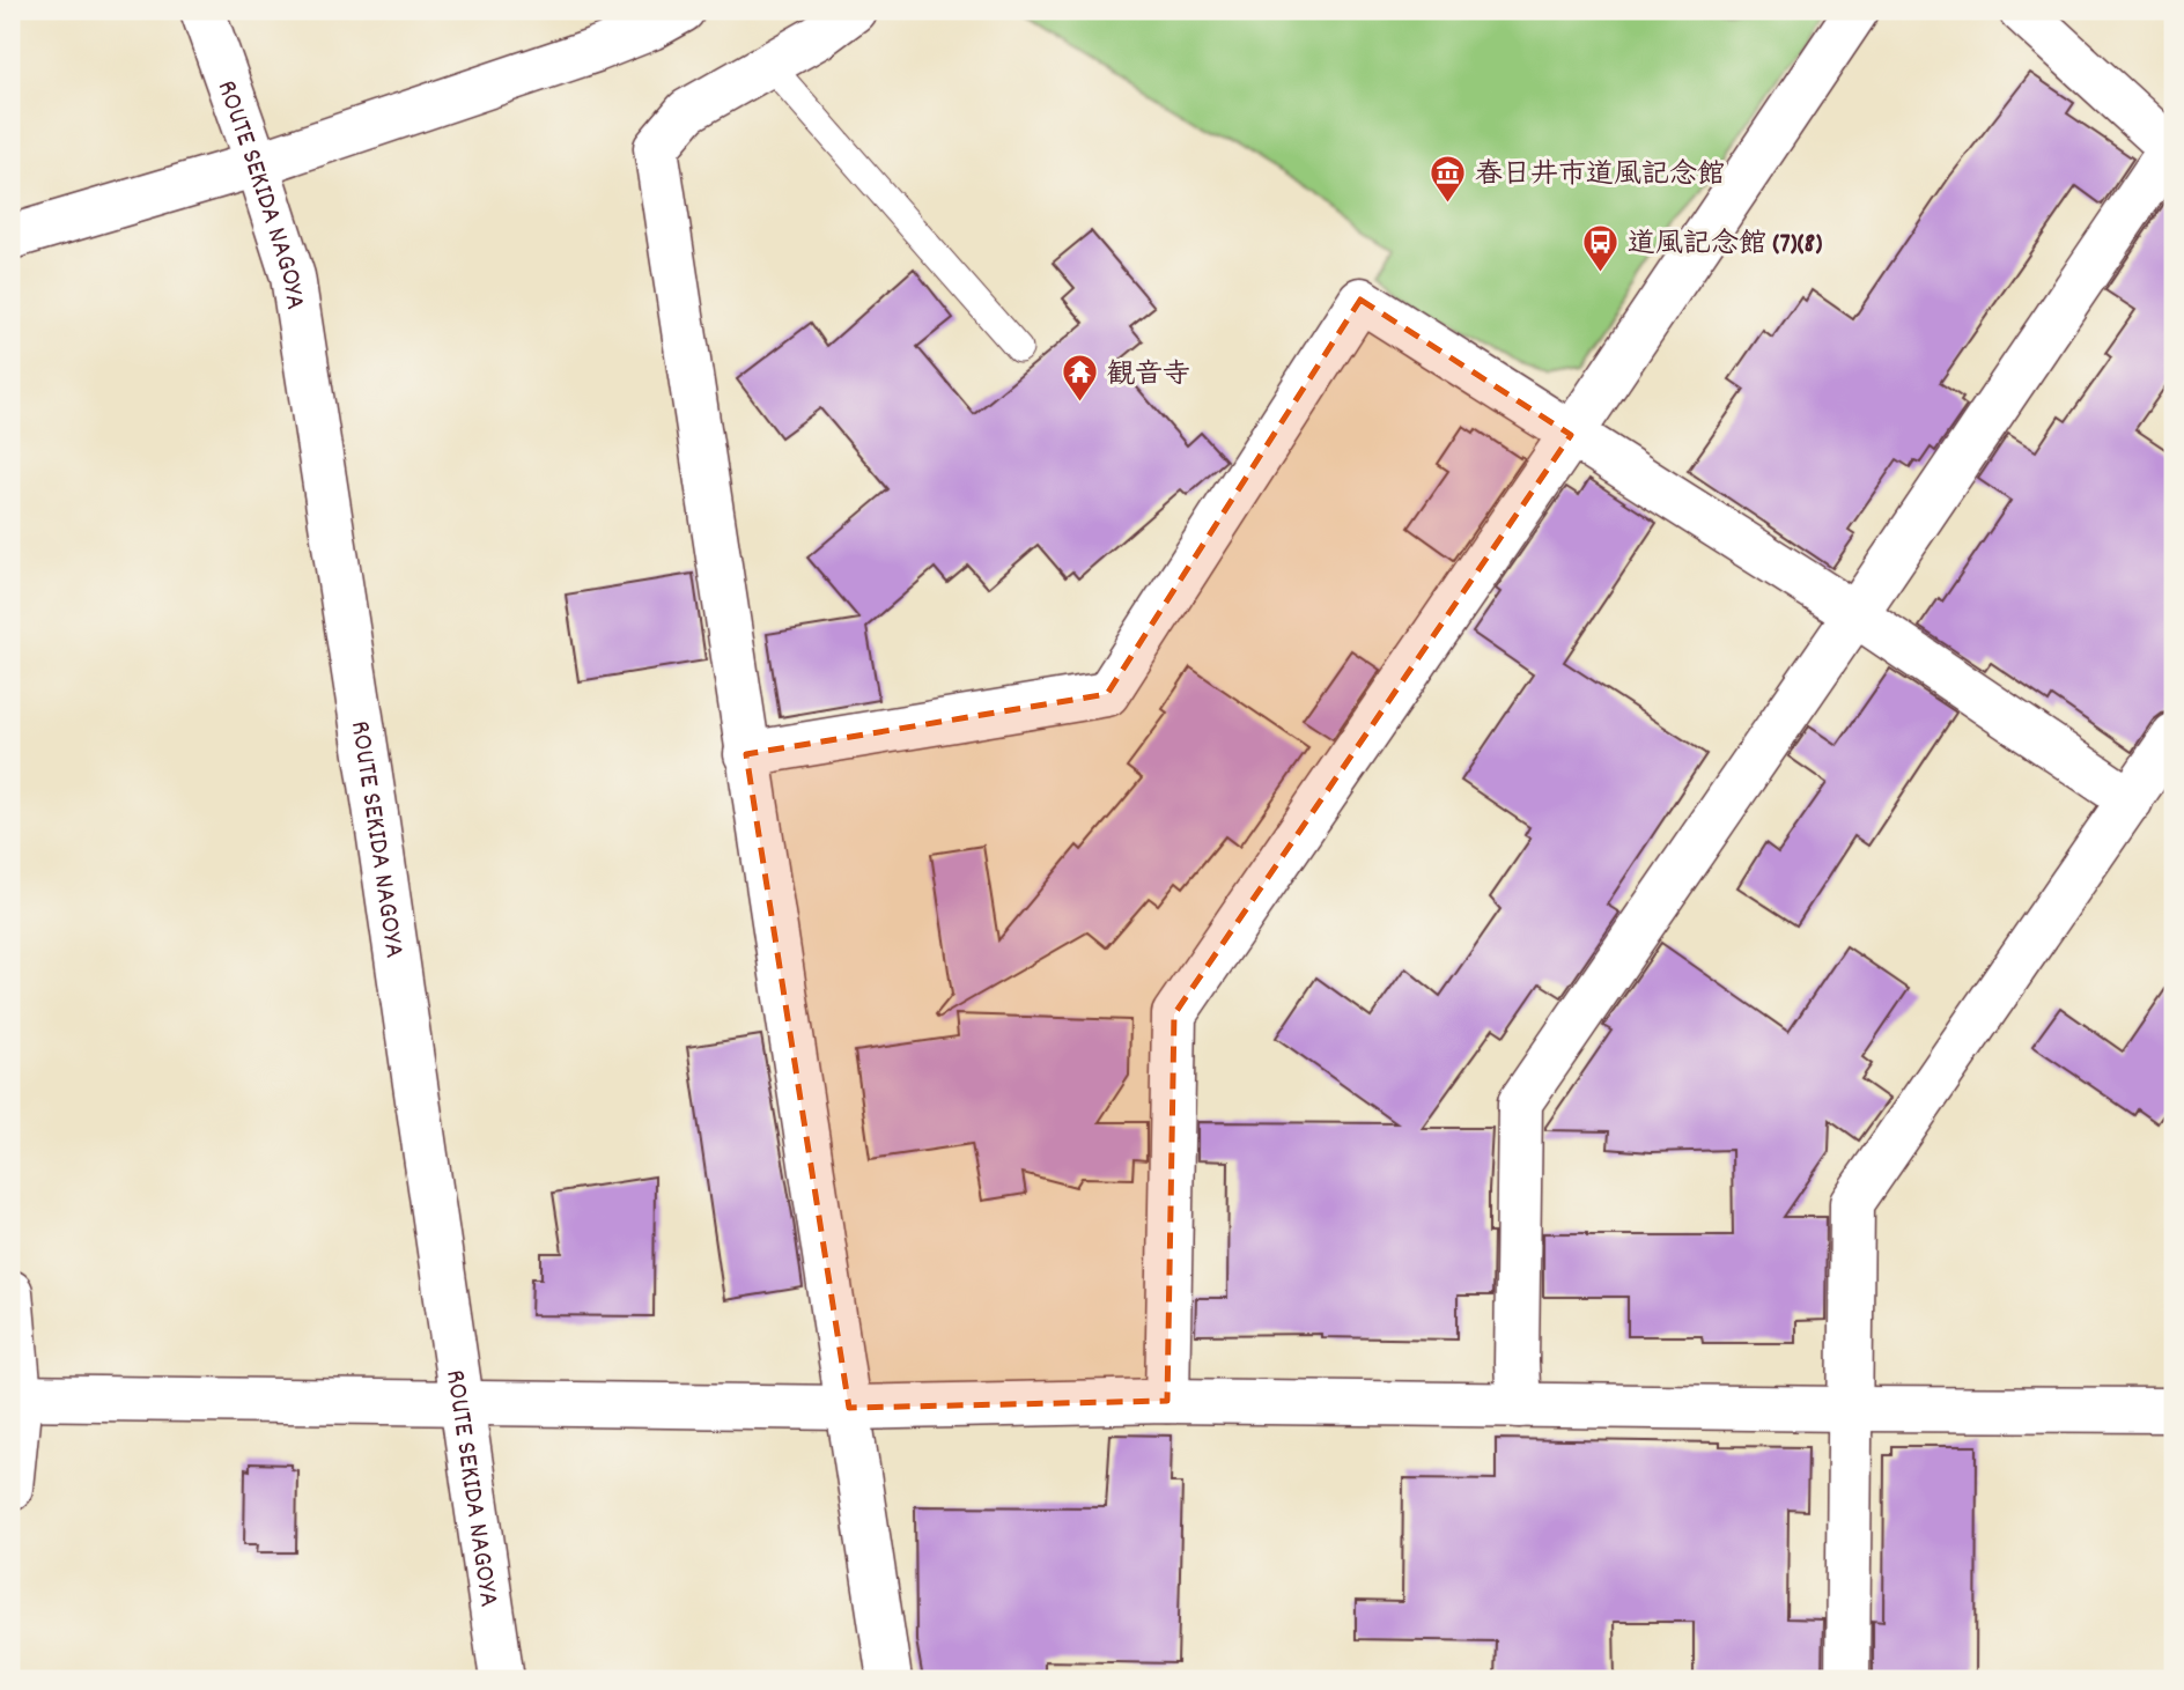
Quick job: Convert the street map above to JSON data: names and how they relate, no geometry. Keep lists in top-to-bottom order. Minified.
{"streets":{"street":["ROUTE SEKIDA NAGOYA"]},"places":{"museum":["春日井市道風記念館"],"bus stop":["道風記念館 (7)(8)"],"temple":["観音寺"]}}
